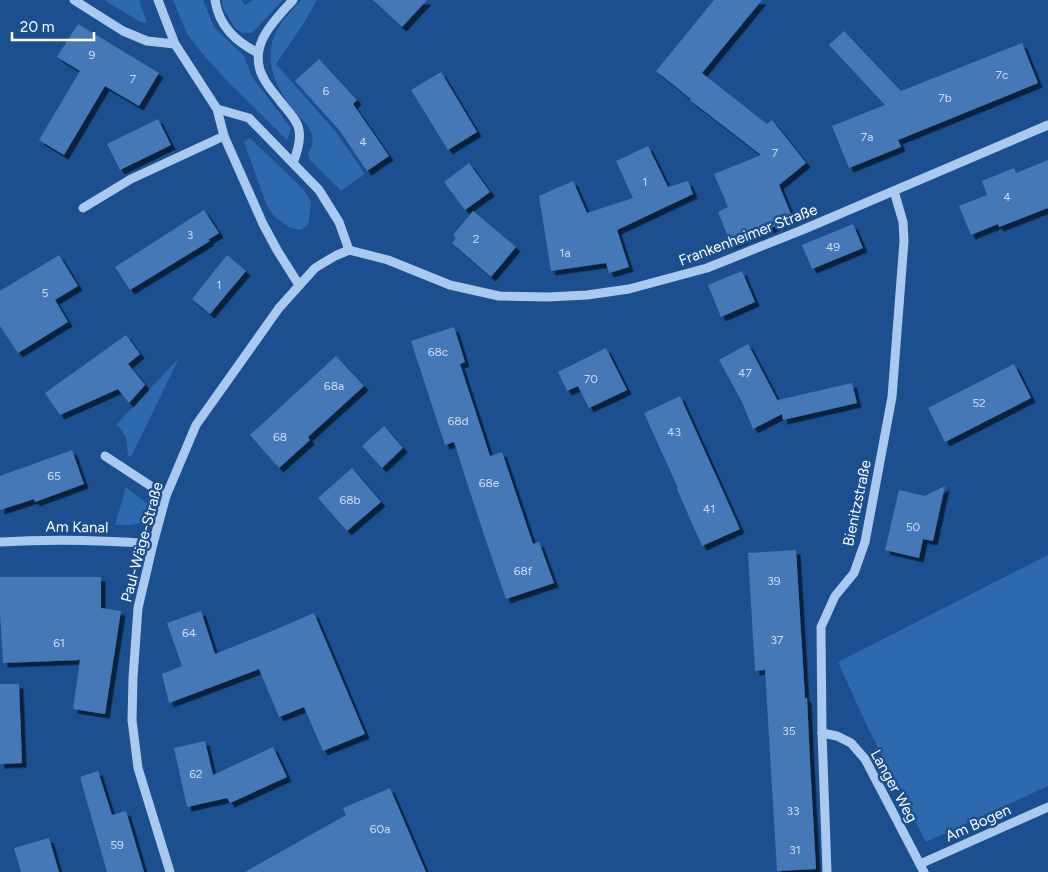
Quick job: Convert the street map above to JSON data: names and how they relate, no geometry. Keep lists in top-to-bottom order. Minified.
{"streets":{"street":["Frankenheimer Straße","Bienitzstraße","Am Kanal","Paul-Wäge-Straße","Langer Weg","Am Bogen"]},"crossings":[["Frankenheimer Straße","Bienitzstraße"],["Frankenheimer Straße","Paul-Wäge-Straße"],["Bienitzstraße","Langer Weg"],["Am Kanal","Paul-Wäge-Straße"],["Langer Weg","Am Bogen"]],"house_numbers":["9","7c","7","6","7b","7a","4","7","1","4","3","2","49","1a","1","5","68c","47","70","68a","52","68d","43","68","65","68e","68b","41","50","68f","39","64","37","61","35","62","33","60a","59","31"],"scale_bar":"20 m"}
